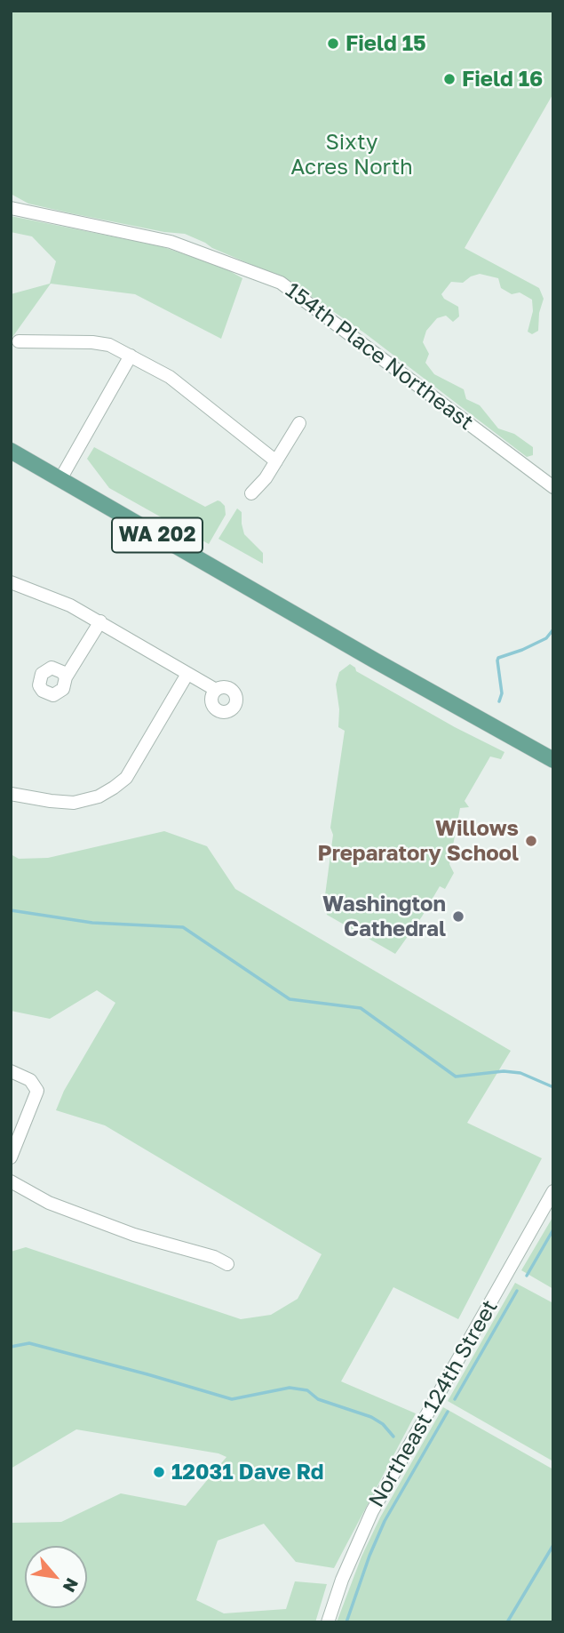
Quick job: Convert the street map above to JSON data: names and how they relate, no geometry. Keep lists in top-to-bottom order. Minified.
{"streets":{"main road":["WA 202"],"street":["154th Place Northeast","Northeast 124th Street"]},"parks":["Sixty Acres North"],"places":["Field 15","Field 16","Willows Preparatory School","Washington Cathedral","12031 Dave Rd"],"north":"bottom right"}
